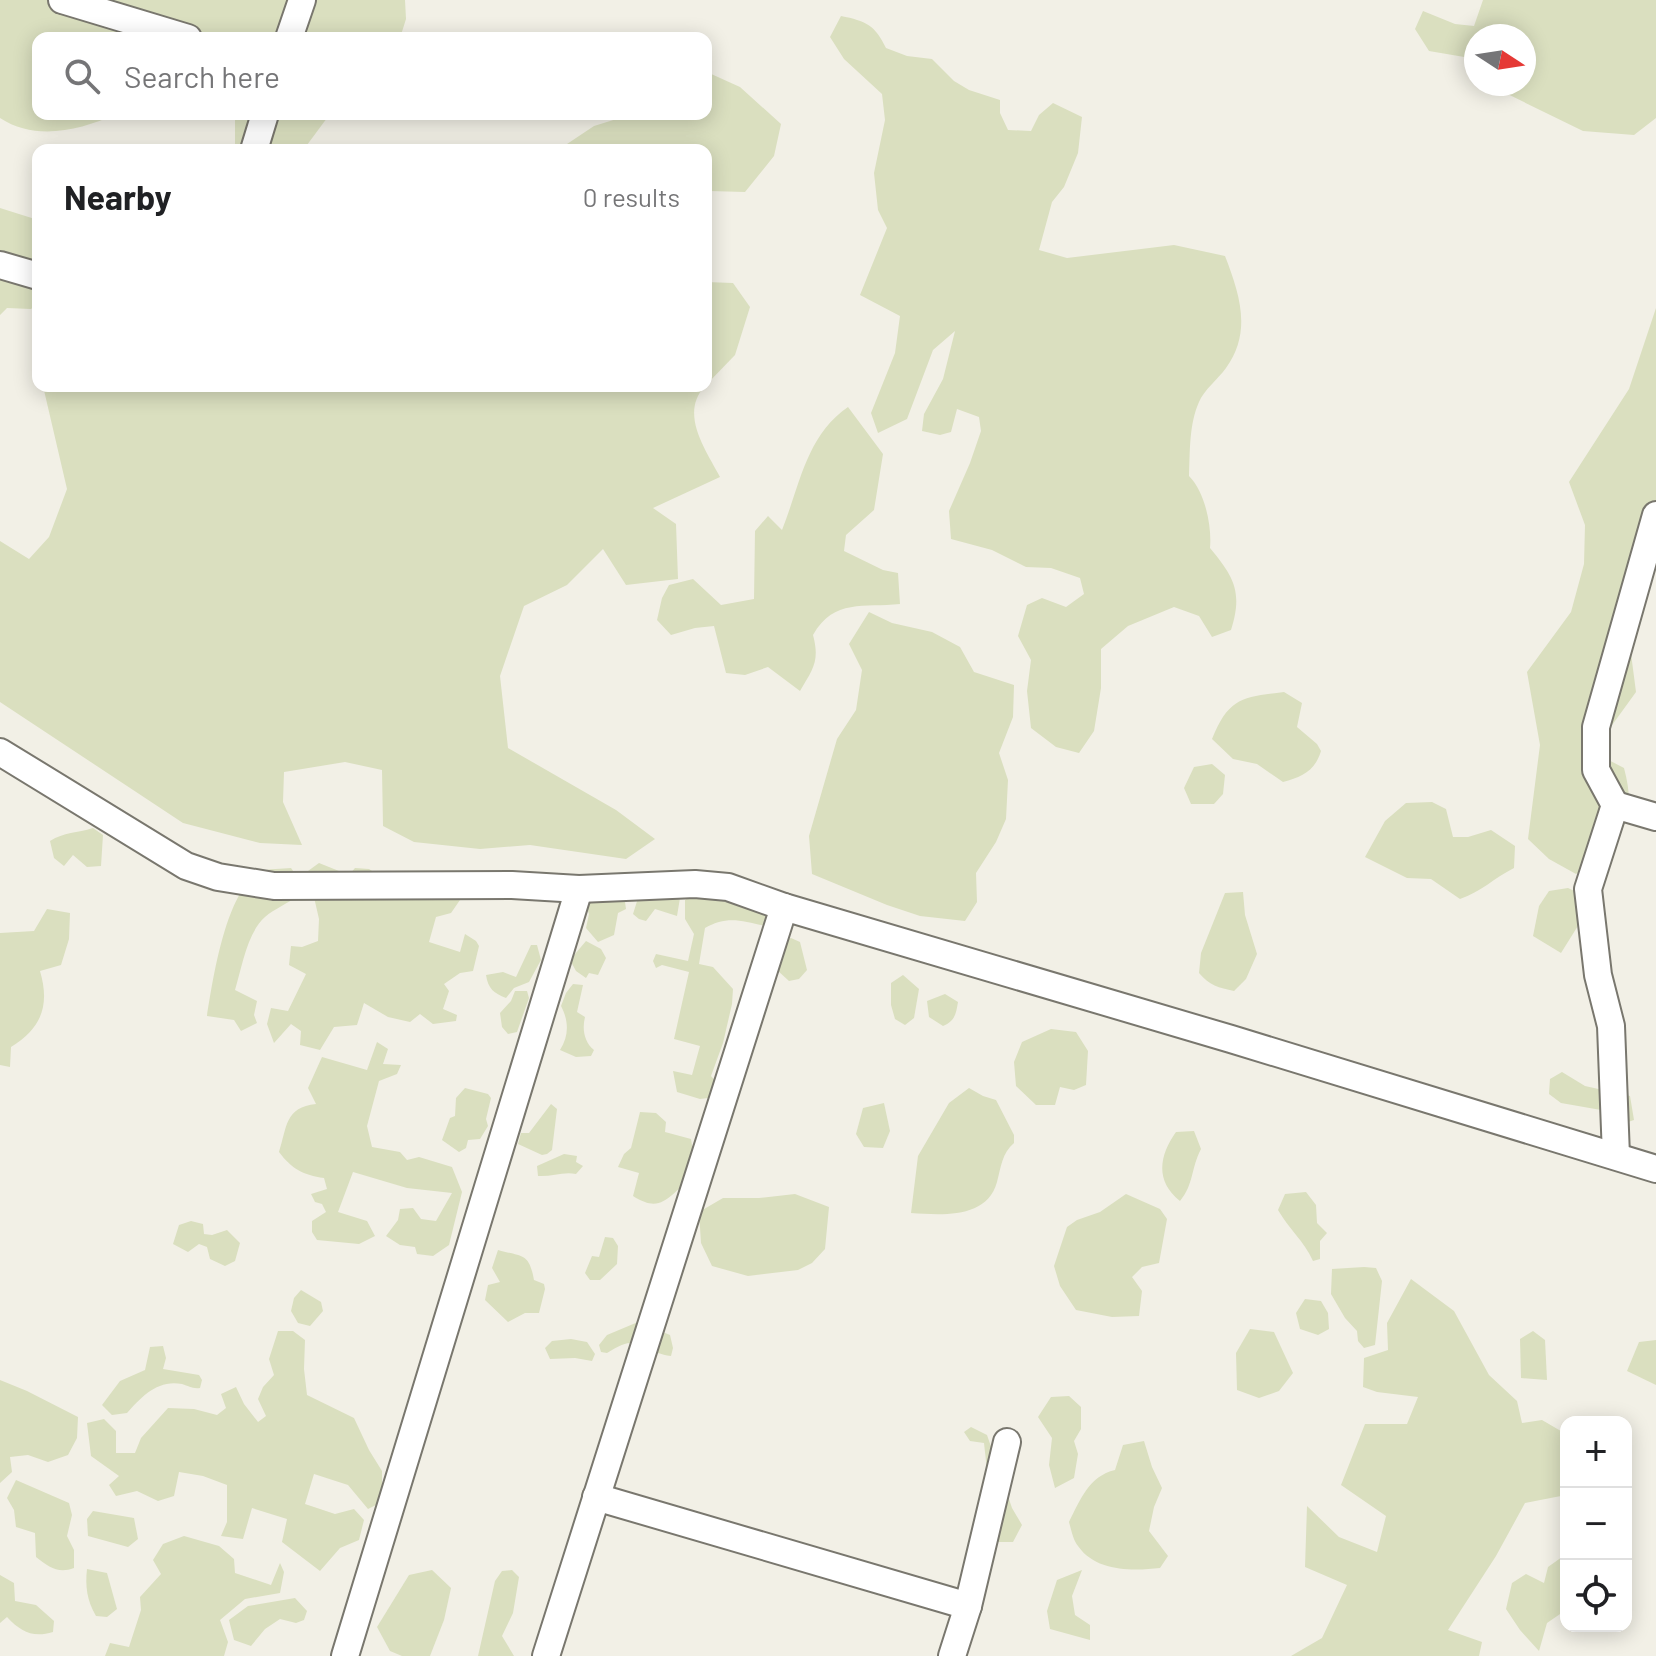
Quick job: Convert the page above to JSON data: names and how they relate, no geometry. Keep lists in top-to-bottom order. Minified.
{"north":"right","page":{"search":"Search here","heading":["Nearby","0 results"],"map_buttons":["+","−"]}}
